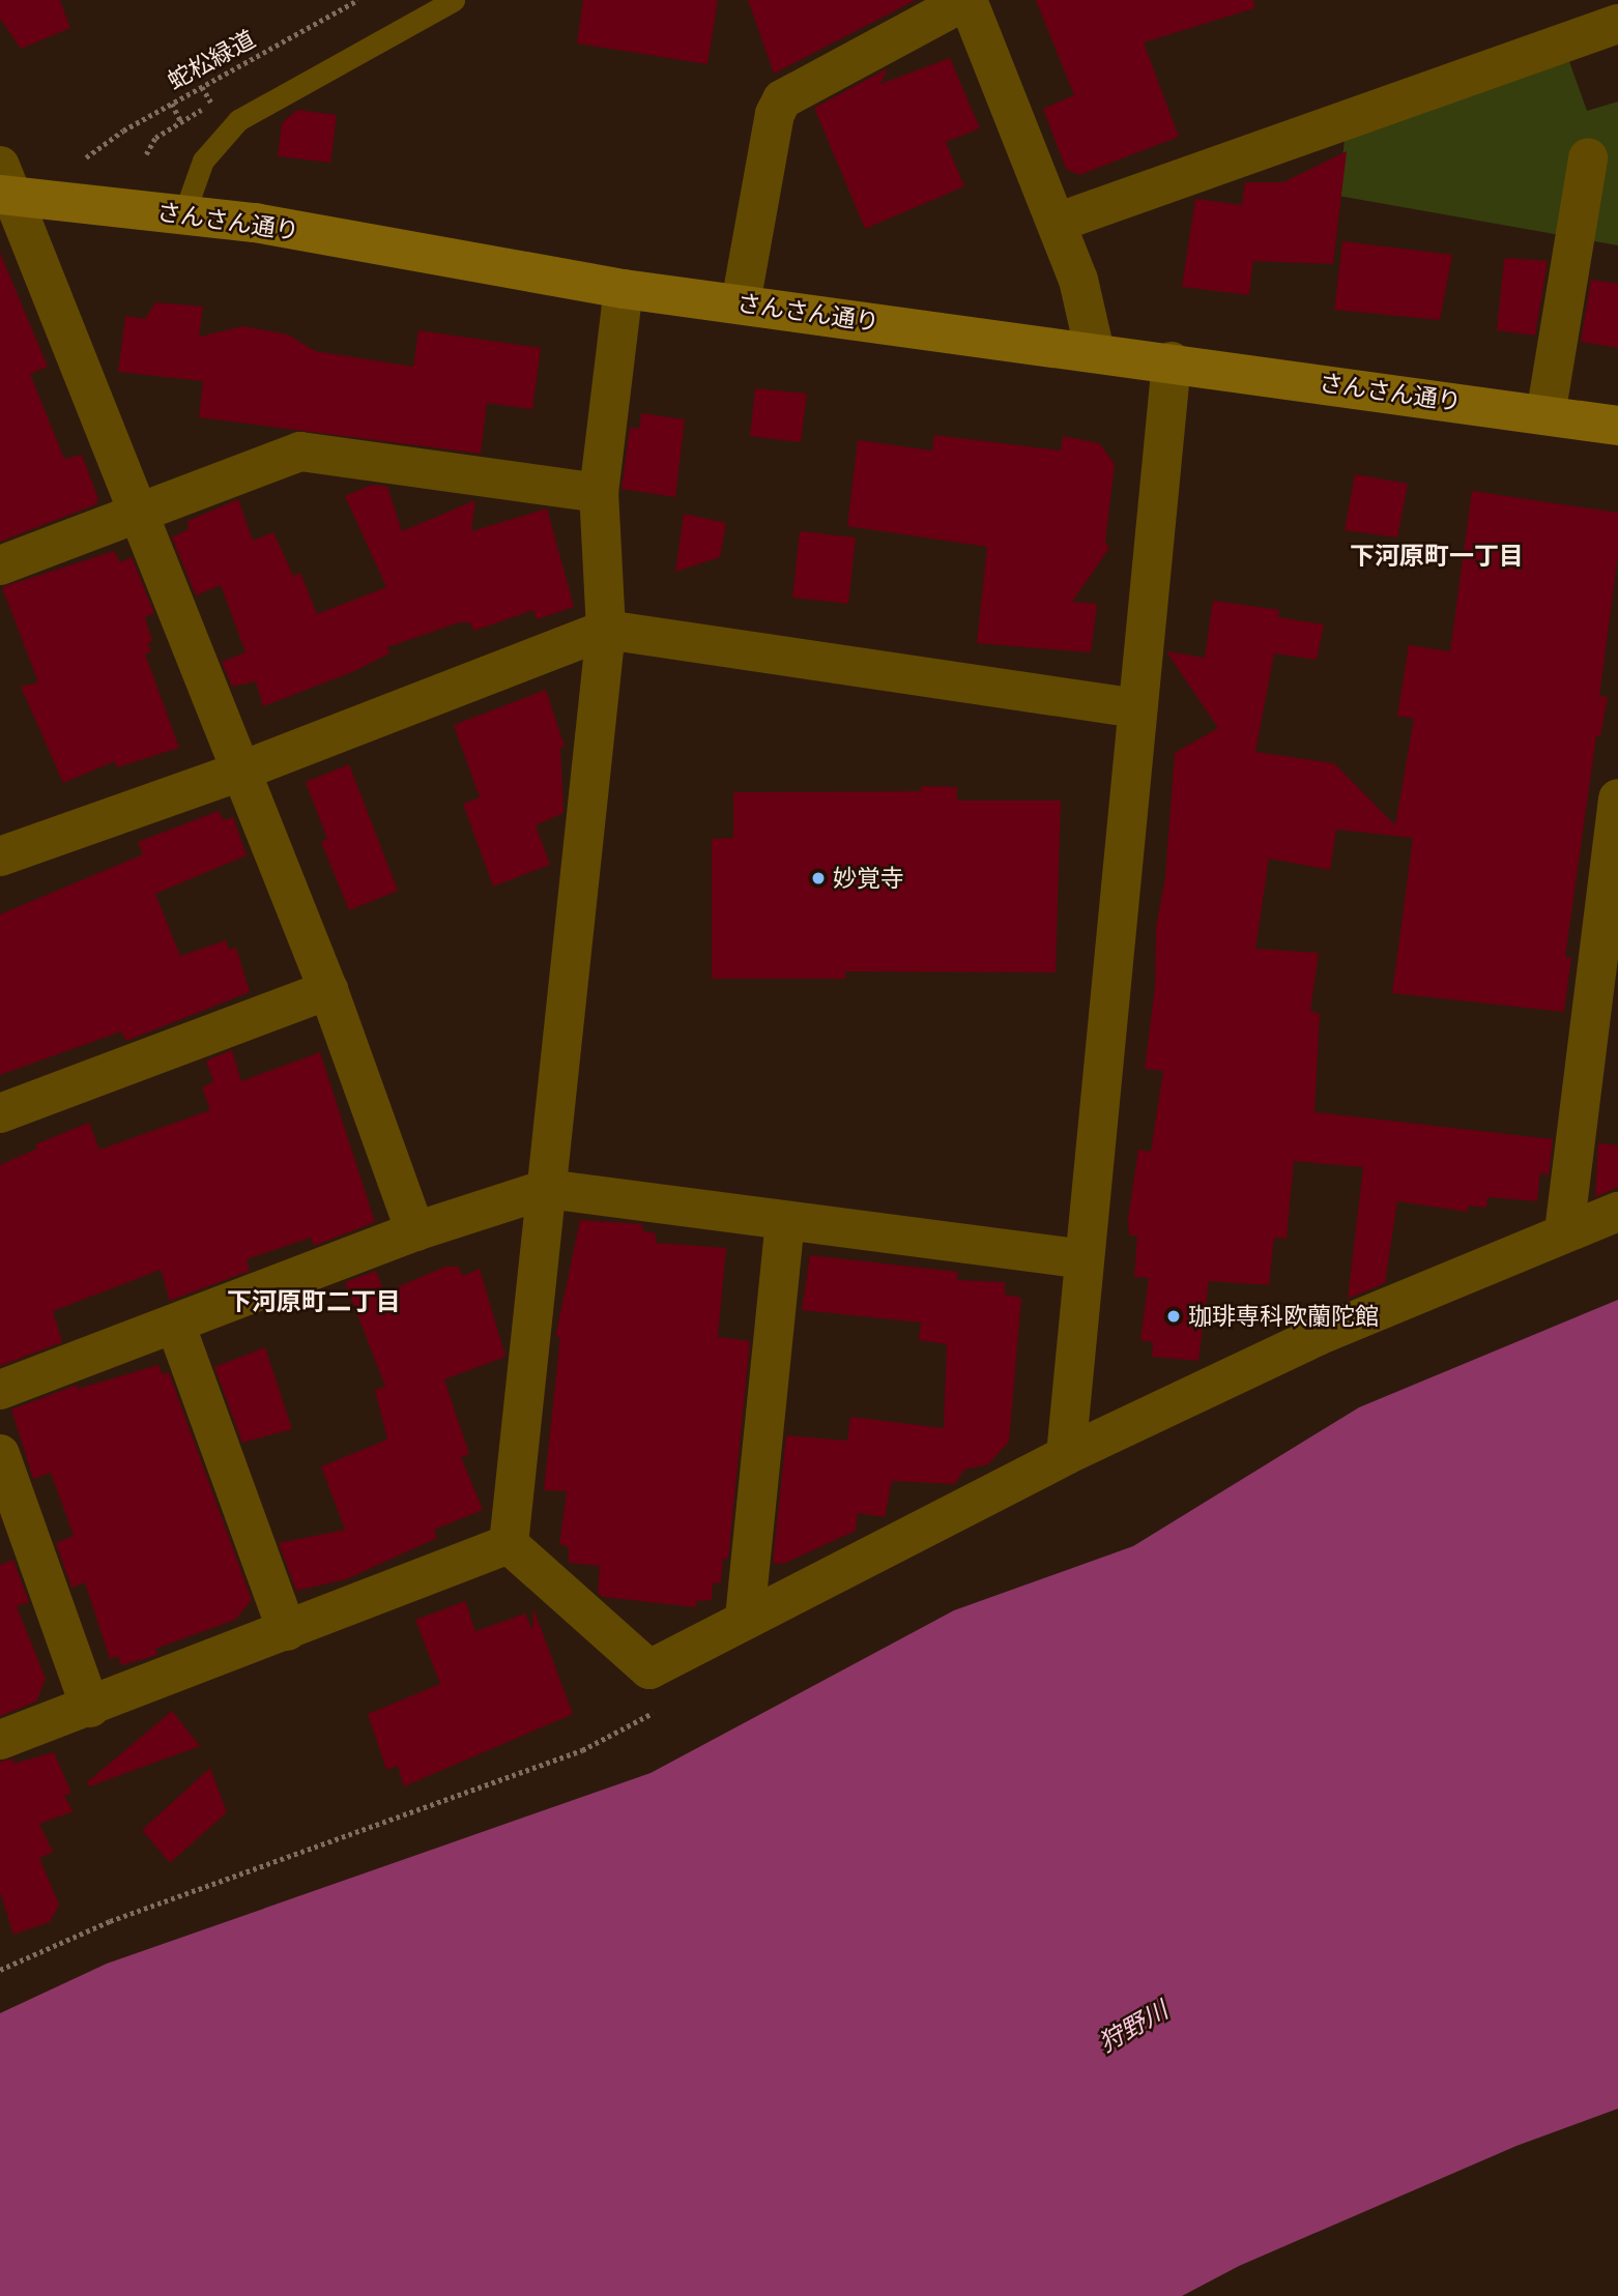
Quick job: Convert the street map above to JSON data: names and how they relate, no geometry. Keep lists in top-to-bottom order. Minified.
{"streets":{"main road":["さんさん通り"],"path":["蛇松緑道"]},"districts":["下河原町一丁目","下河原町二丁目"],"water":["狩野川"],"places":["妙覚寺","珈琲専科欧蘭陀館"]}
